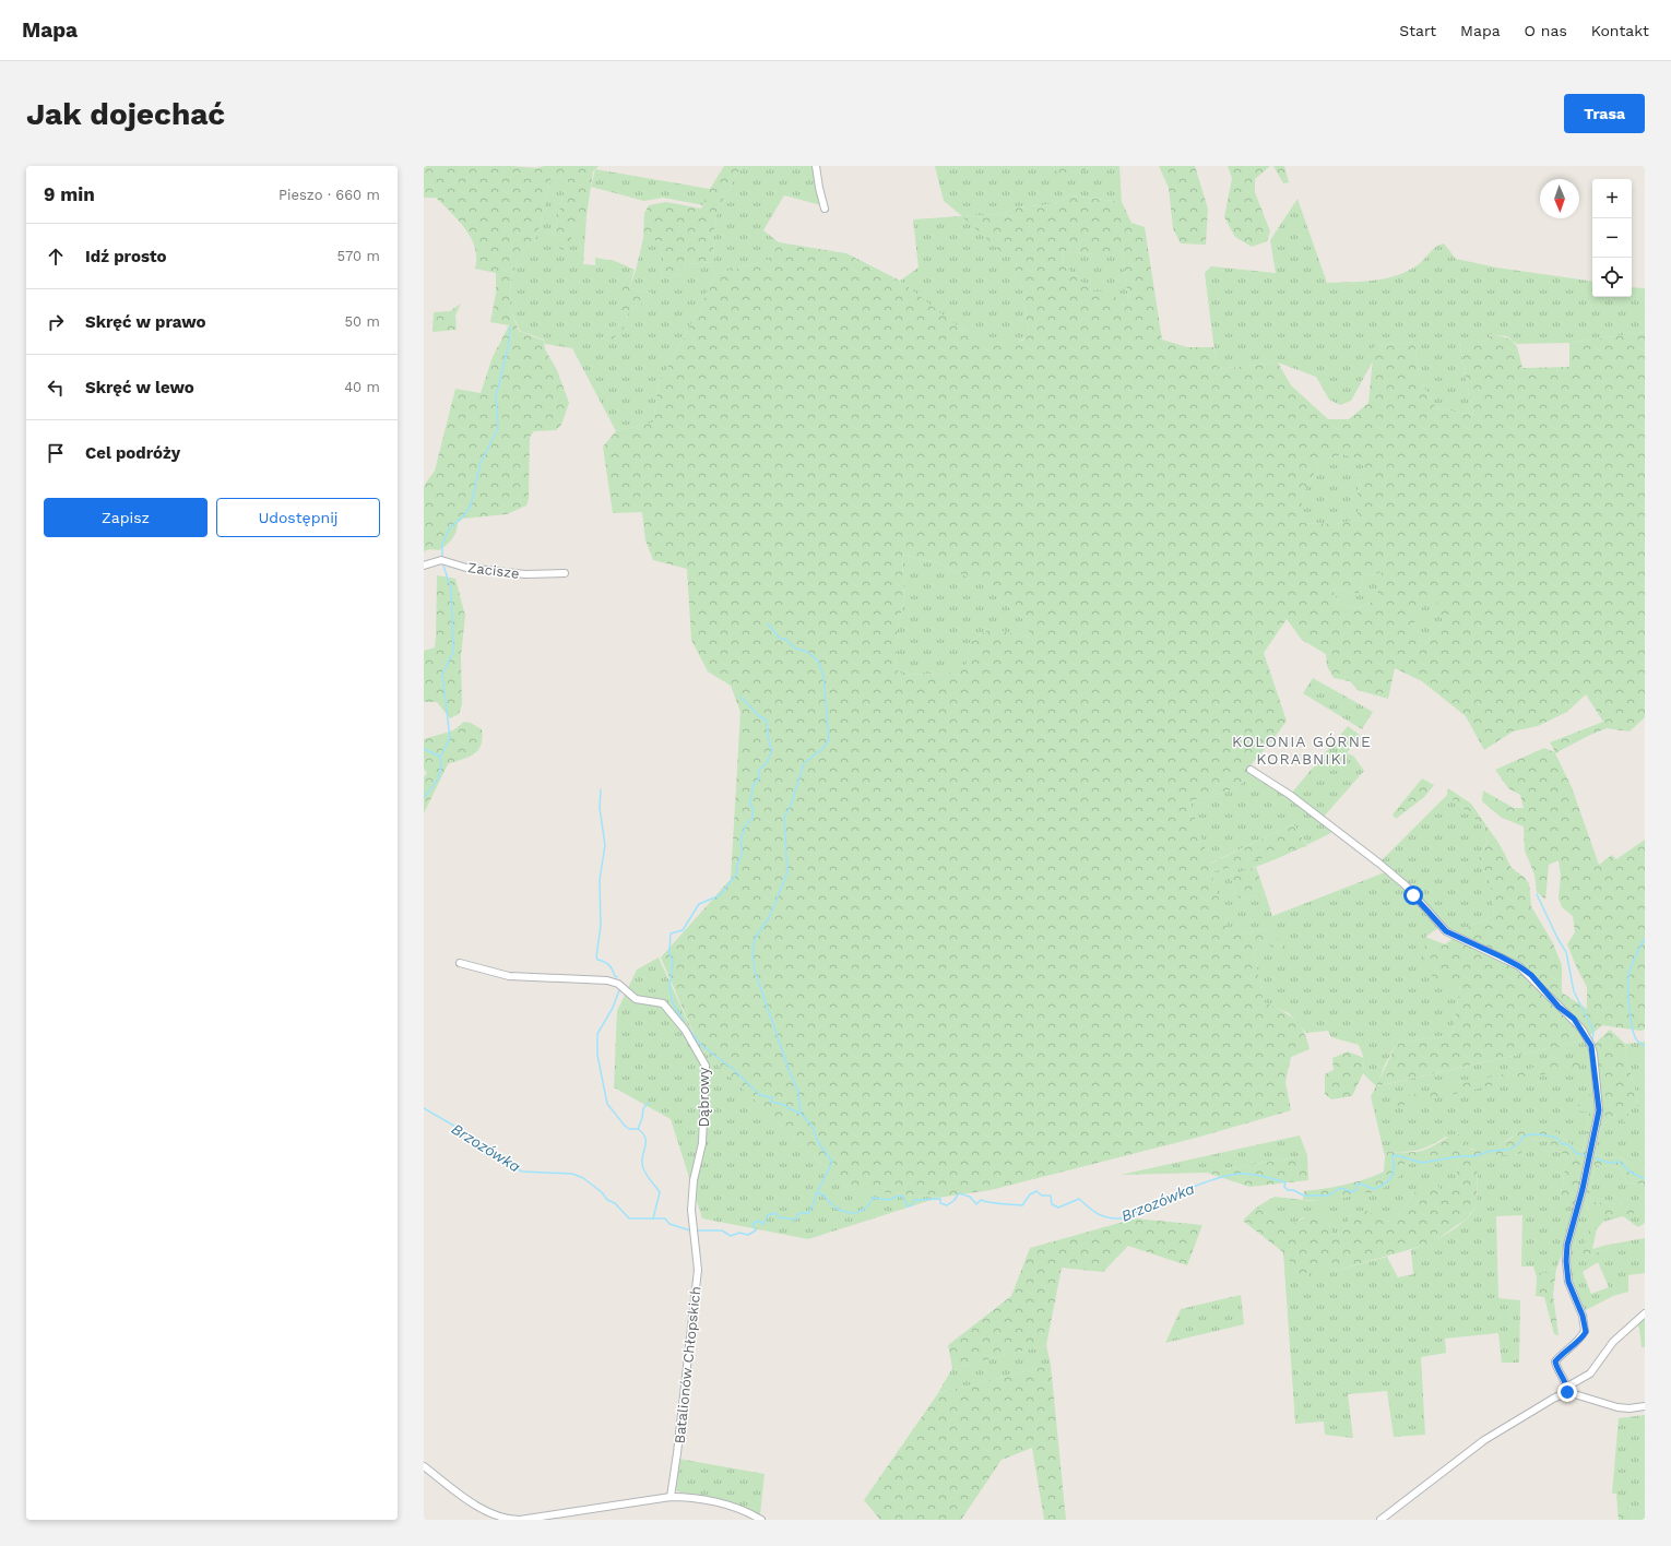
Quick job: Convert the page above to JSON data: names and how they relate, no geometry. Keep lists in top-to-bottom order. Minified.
{"streets":{"street":["Zacisze","Dąbrowy","Batalionów Chłopskich"]},"crossings":[["Dąbrowy","Batalionów Chłopskich"]],"districts":["KOLONIA GÓRNE KORABNIKI"],"water":["Brzozówka"],"north":"bottom","page":{"header":"Mapa","nav":["Start","Mapa","O nas","Kontakt"],"buttons":["Trasa",["Zapisz","Udostępnij"]],"title":"Jak dojechać","heading":["9 min","Pieszo · 660 m"],"map_buttons":["+","−"],"list":[["Idź prosto","570 m"],["Skręć w prawo","50 m"],["Skręć w lewo","40 m"],"Cel podróży"]}}
